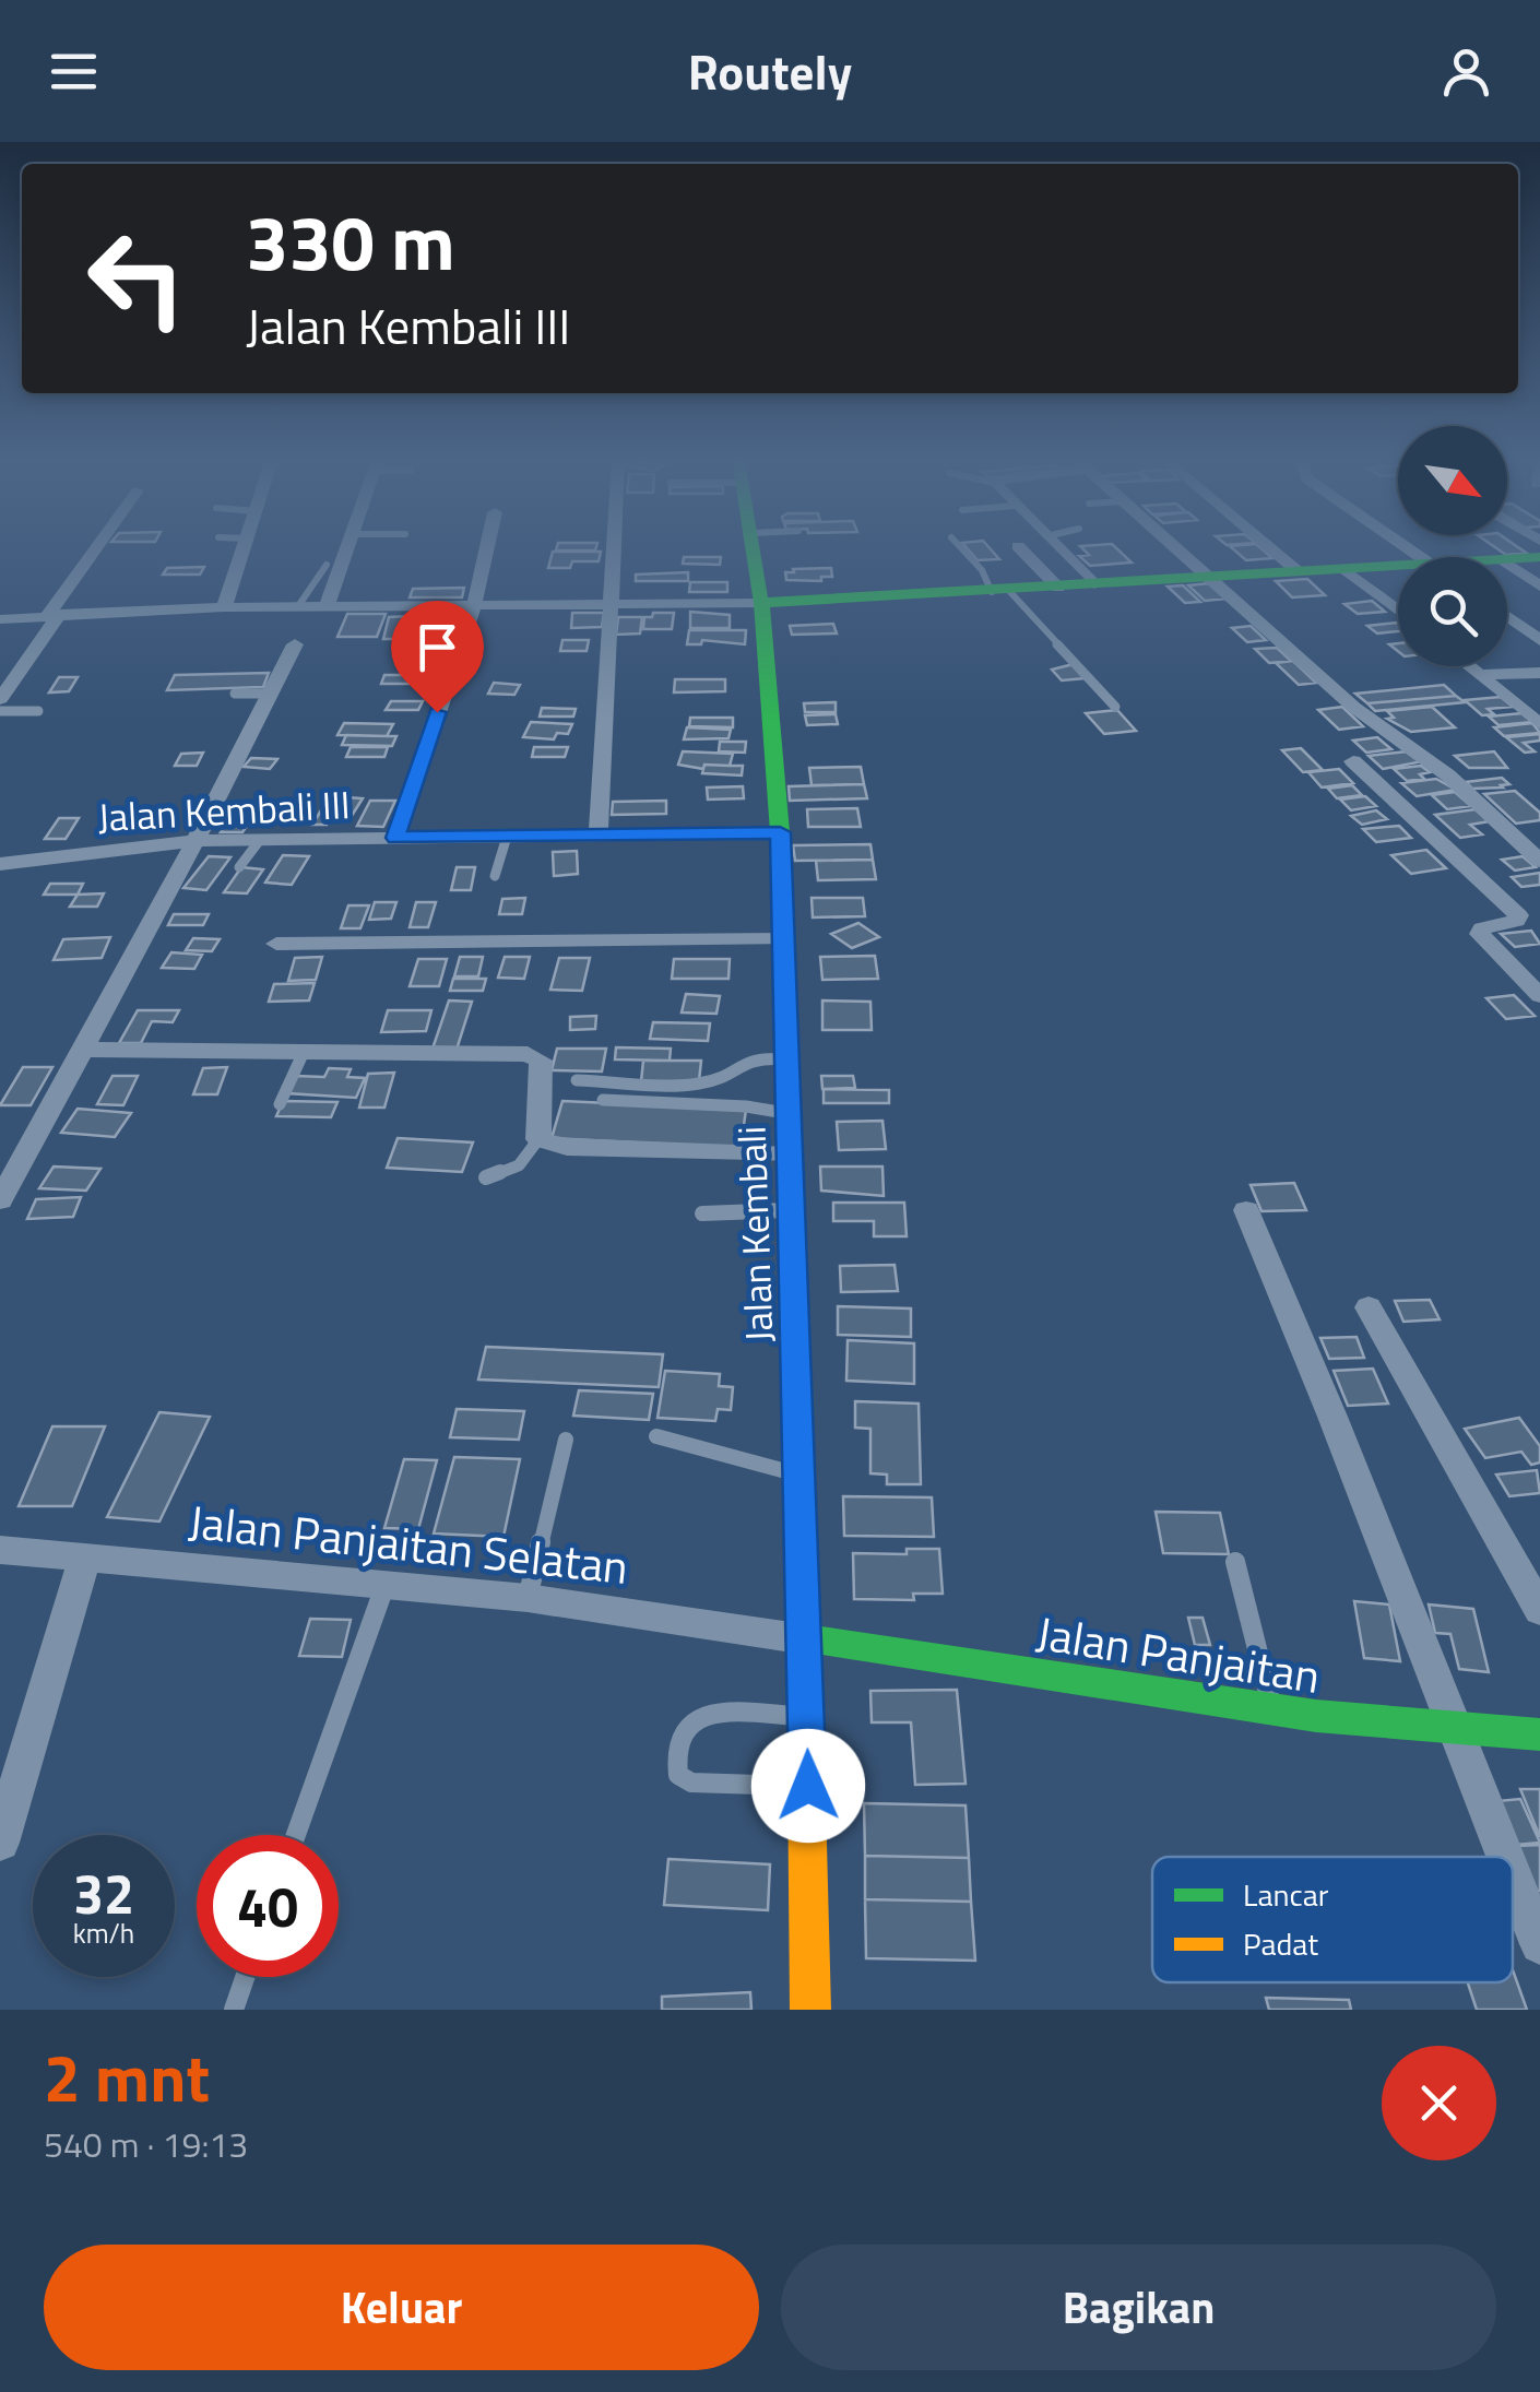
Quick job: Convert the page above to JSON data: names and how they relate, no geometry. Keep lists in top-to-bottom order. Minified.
{"streets":{"street":["Jalan Kembali III","Jalan Kembali","Jalan Panjaitan Selatan","Jalan Panjaitan"]},"crossings":[["Jalan Kembali III","Jalan Kembali"],["Jalan Kembali","Jalan Panjaitan Selatan"],["Jalan Kembali","Jalan Panjaitan"],["Jalan Panjaitan Selatan","Jalan Panjaitan"]],"legend":["Lancar","Padat"],"north":"bottom right","page":{"header":"Routely","turn":["330 m","Jalan Kembali III"],"speed":"32 km/h","limit":"40","heading":["2 mnt","540 m · 19:13"],"buttons":["Keluar","Bagikan"]}}
